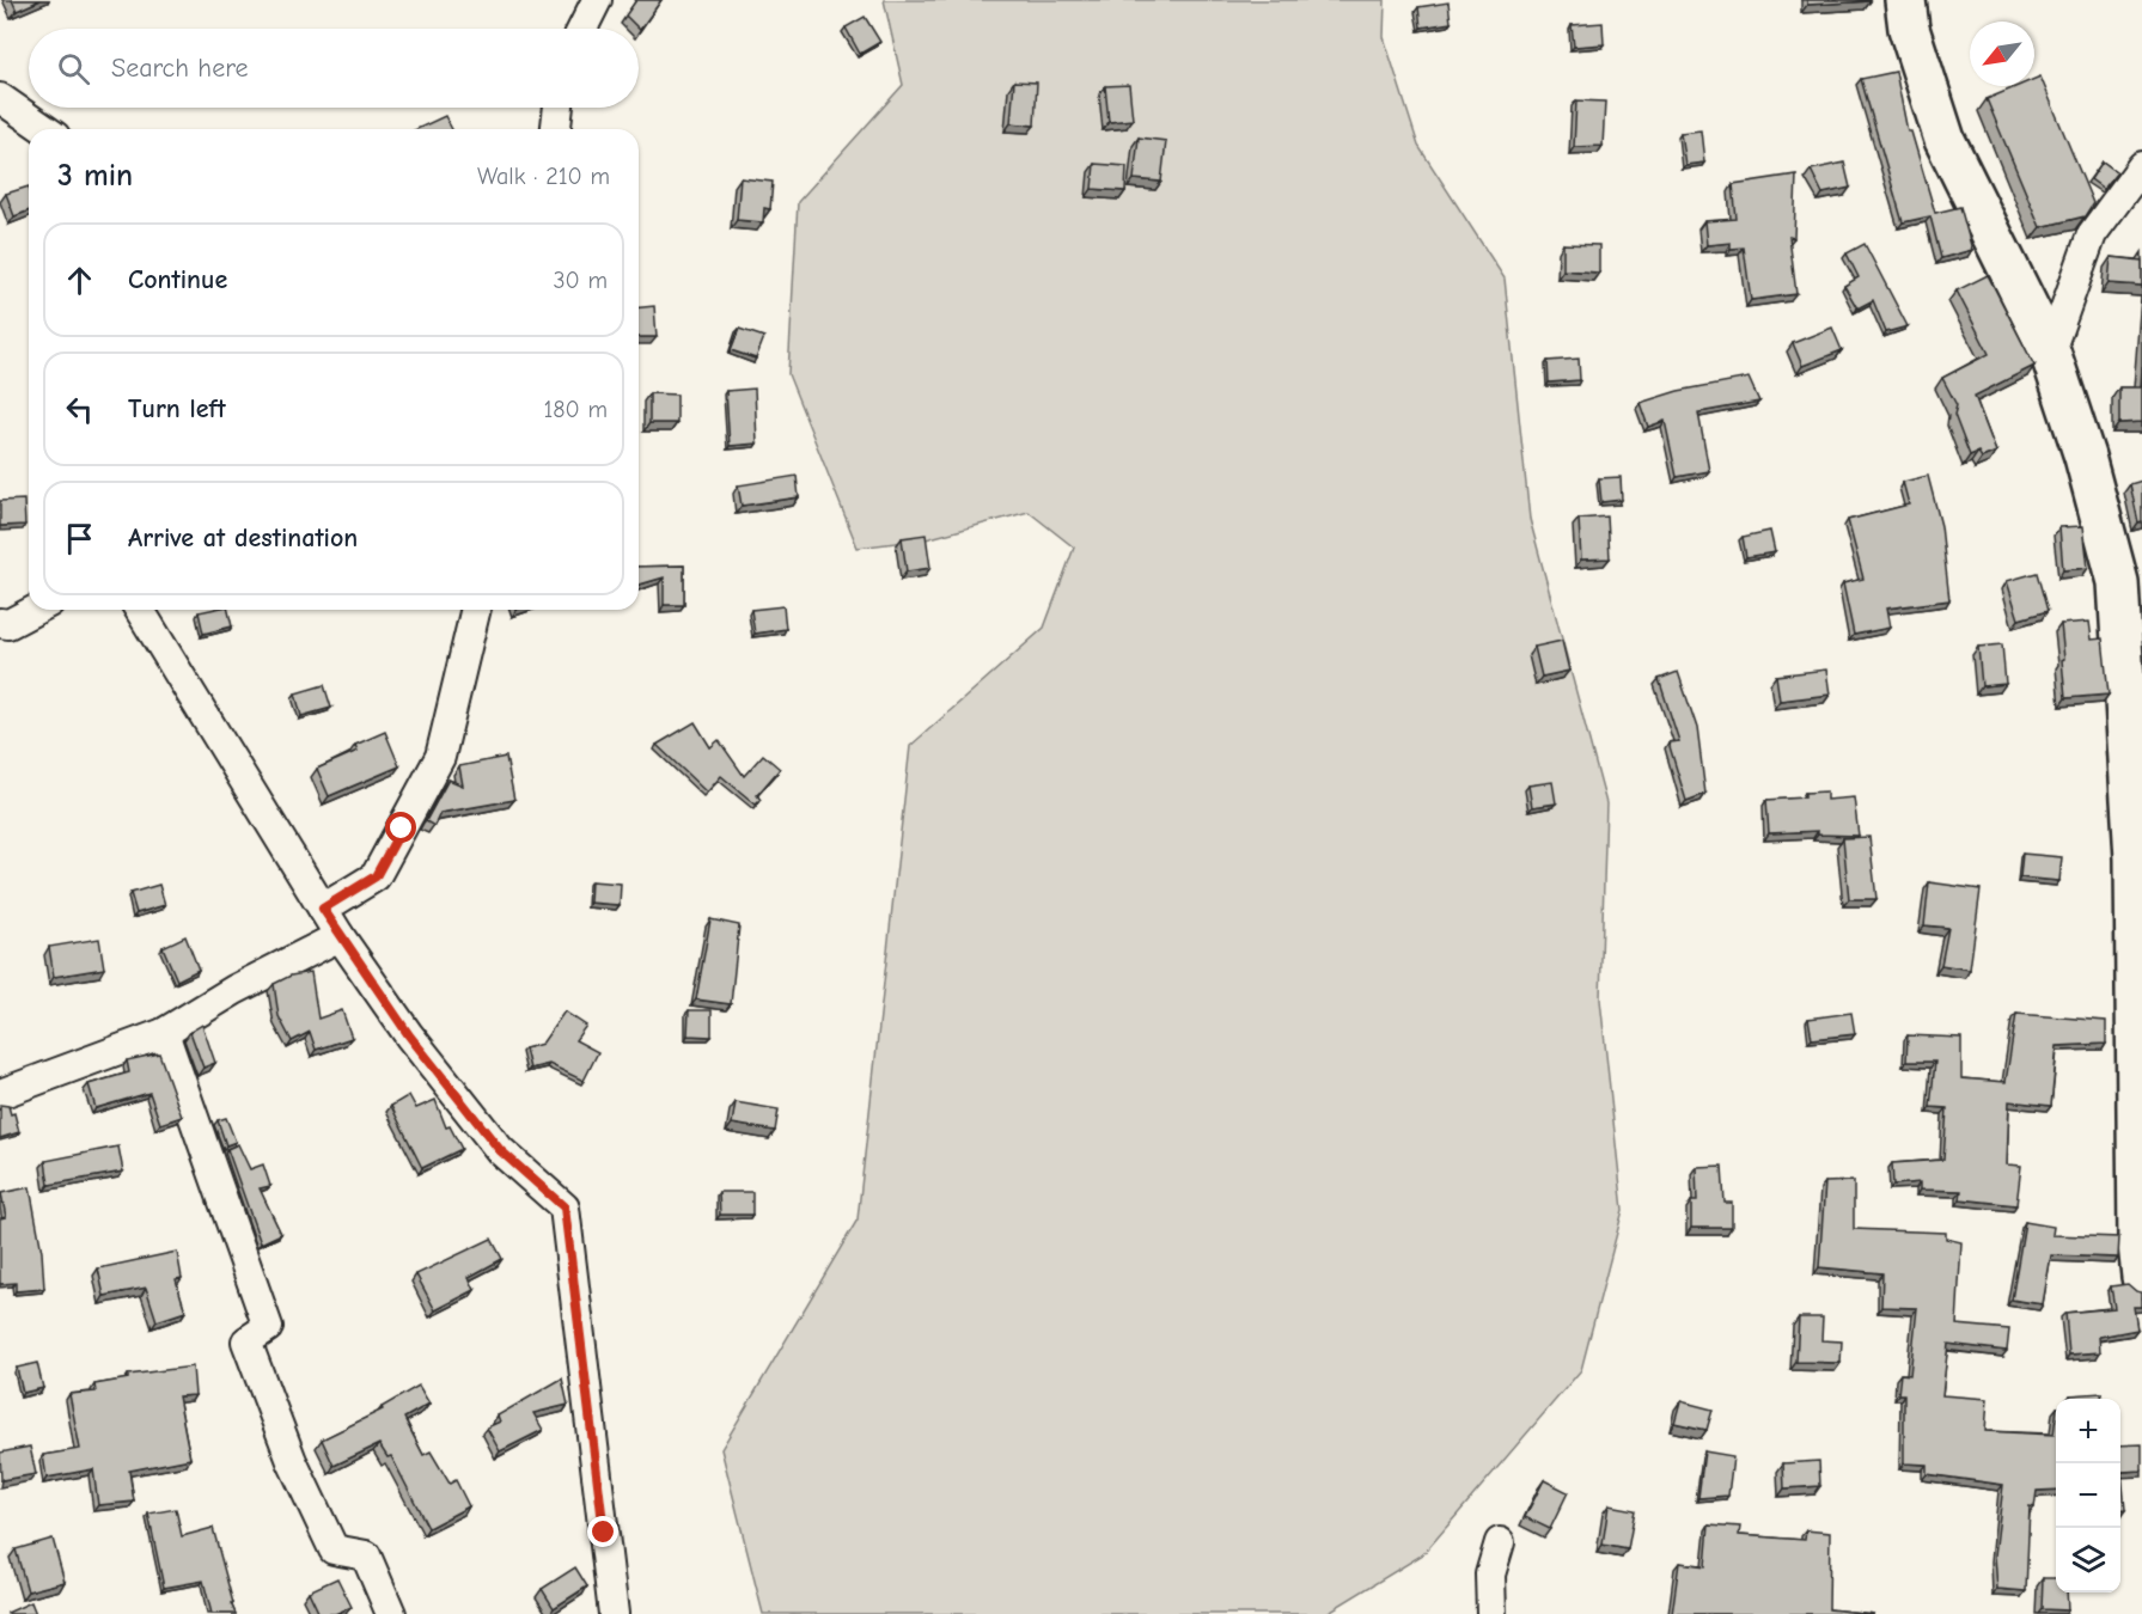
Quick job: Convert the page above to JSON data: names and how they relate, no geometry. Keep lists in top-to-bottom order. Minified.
{"north":"bottom left","page":{"search":"Search here","heading":["3 min","Walk · 210 m"],"list":[["Continue","30 m"],["Turn left","180 m"],"Arrive at destination"],"map_buttons":["+","−"]}}
